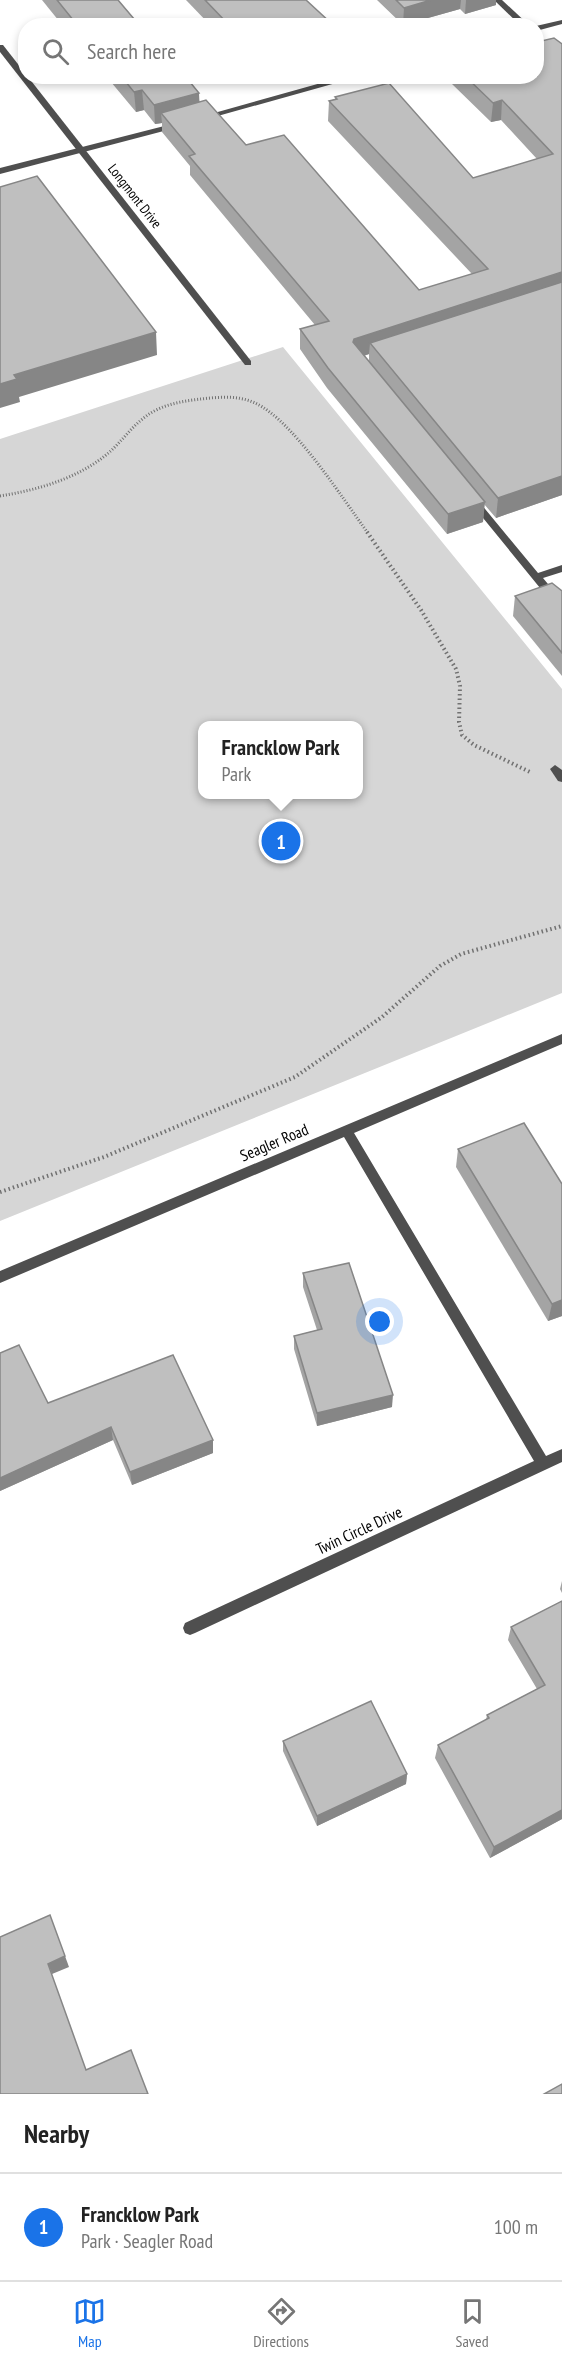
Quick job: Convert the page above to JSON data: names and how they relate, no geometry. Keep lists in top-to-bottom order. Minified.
{"streets":{"street":["Longmont Drive","Seagler Road","Twin Circle Drive"]},"page":{"search":"Search here","popup":["Francklow Park","Park"],"pins":"1","heading":"Nearby","list":[{"mark":"1","name":"Francklow Park","note":"Park · Seagler Road","value":"100 m"}],"nav":["Map","Directions","Saved"]}}
